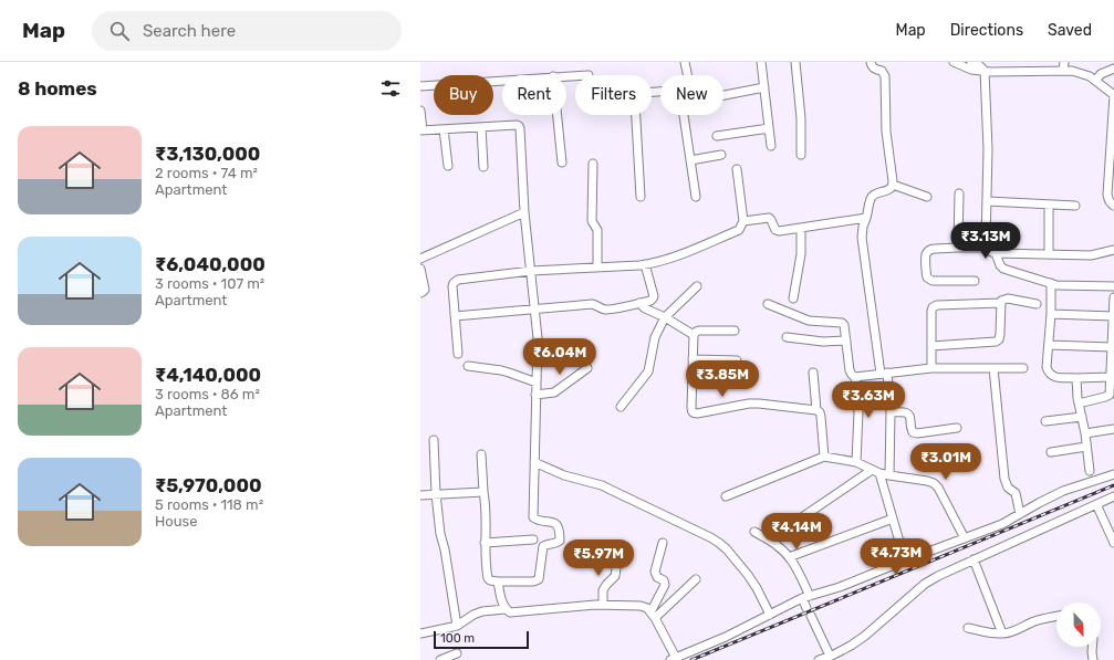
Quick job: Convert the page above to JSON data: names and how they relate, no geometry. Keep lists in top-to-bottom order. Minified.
{"scale_bar":"100 m","north":"bottom","page":{"header":"Map","search":"Search here","nav":["Map","Directions","Saved"],"heading":"8 homes","chip":["Buy","Rent","Filters","New"],"list":[{"name":"₹3,130,000","note":"2 rooms · 74 m² · Apartment"},{"name":"₹6,040,000","note":"3 rooms · 107 m² · Apartment"},{"name":"₹4,140,000","note":"3 rooms · 86 m² · Apartment"},{"name":"₹5,970,000","note":"5 rooms · 118 m² · House"}],"price":["₹3.13M","₹6.04M","₹3.85M","₹3.63M","₹3.01M","₹4.14M","₹4.73M","₹5.97M"],"scale":"100 m"}}
